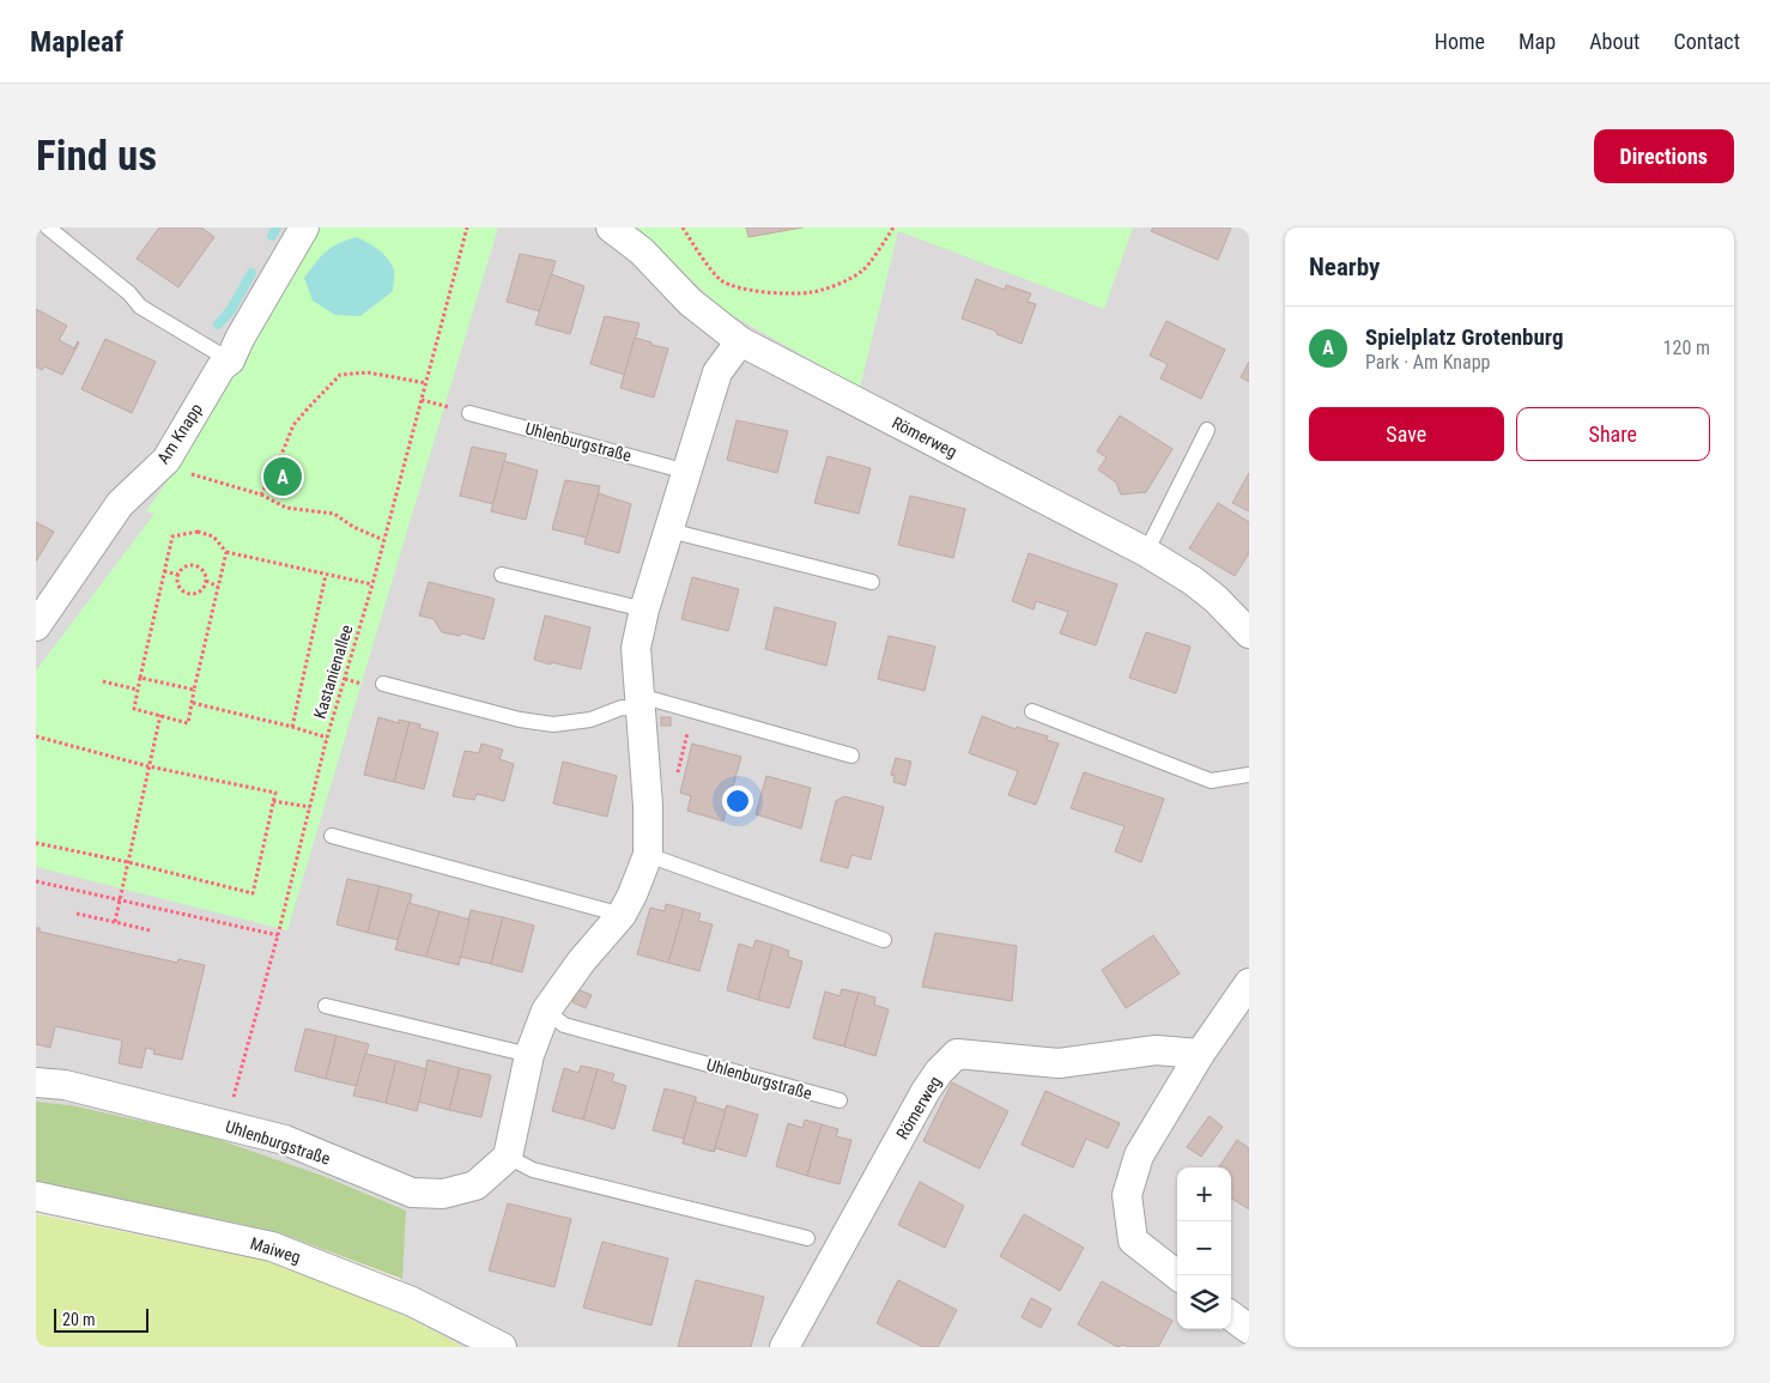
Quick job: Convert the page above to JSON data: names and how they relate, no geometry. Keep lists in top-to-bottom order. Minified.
{"streets":{"street":["Am Knapp","Römerweg","Uhlenburgstraße","Maiweg"],"path":["Kastanienallee"]},"crossings":[["Uhlenburgstraße","Kastanienallee"]],"scale_bar":"20 m","page":{"header":"Mapleaf","nav":["Home","Map","About","Contact"],"buttons":["Directions",["Save","Share"]],"title":"Find us","heading":"Nearby","list":[{"mark":"A","name":"Spielplatz Grotenburg","note":"Park · Am Knapp","value":"120 m"}],"pins":"A","map_buttons":["+","−"],"scale":"20 m"}}
